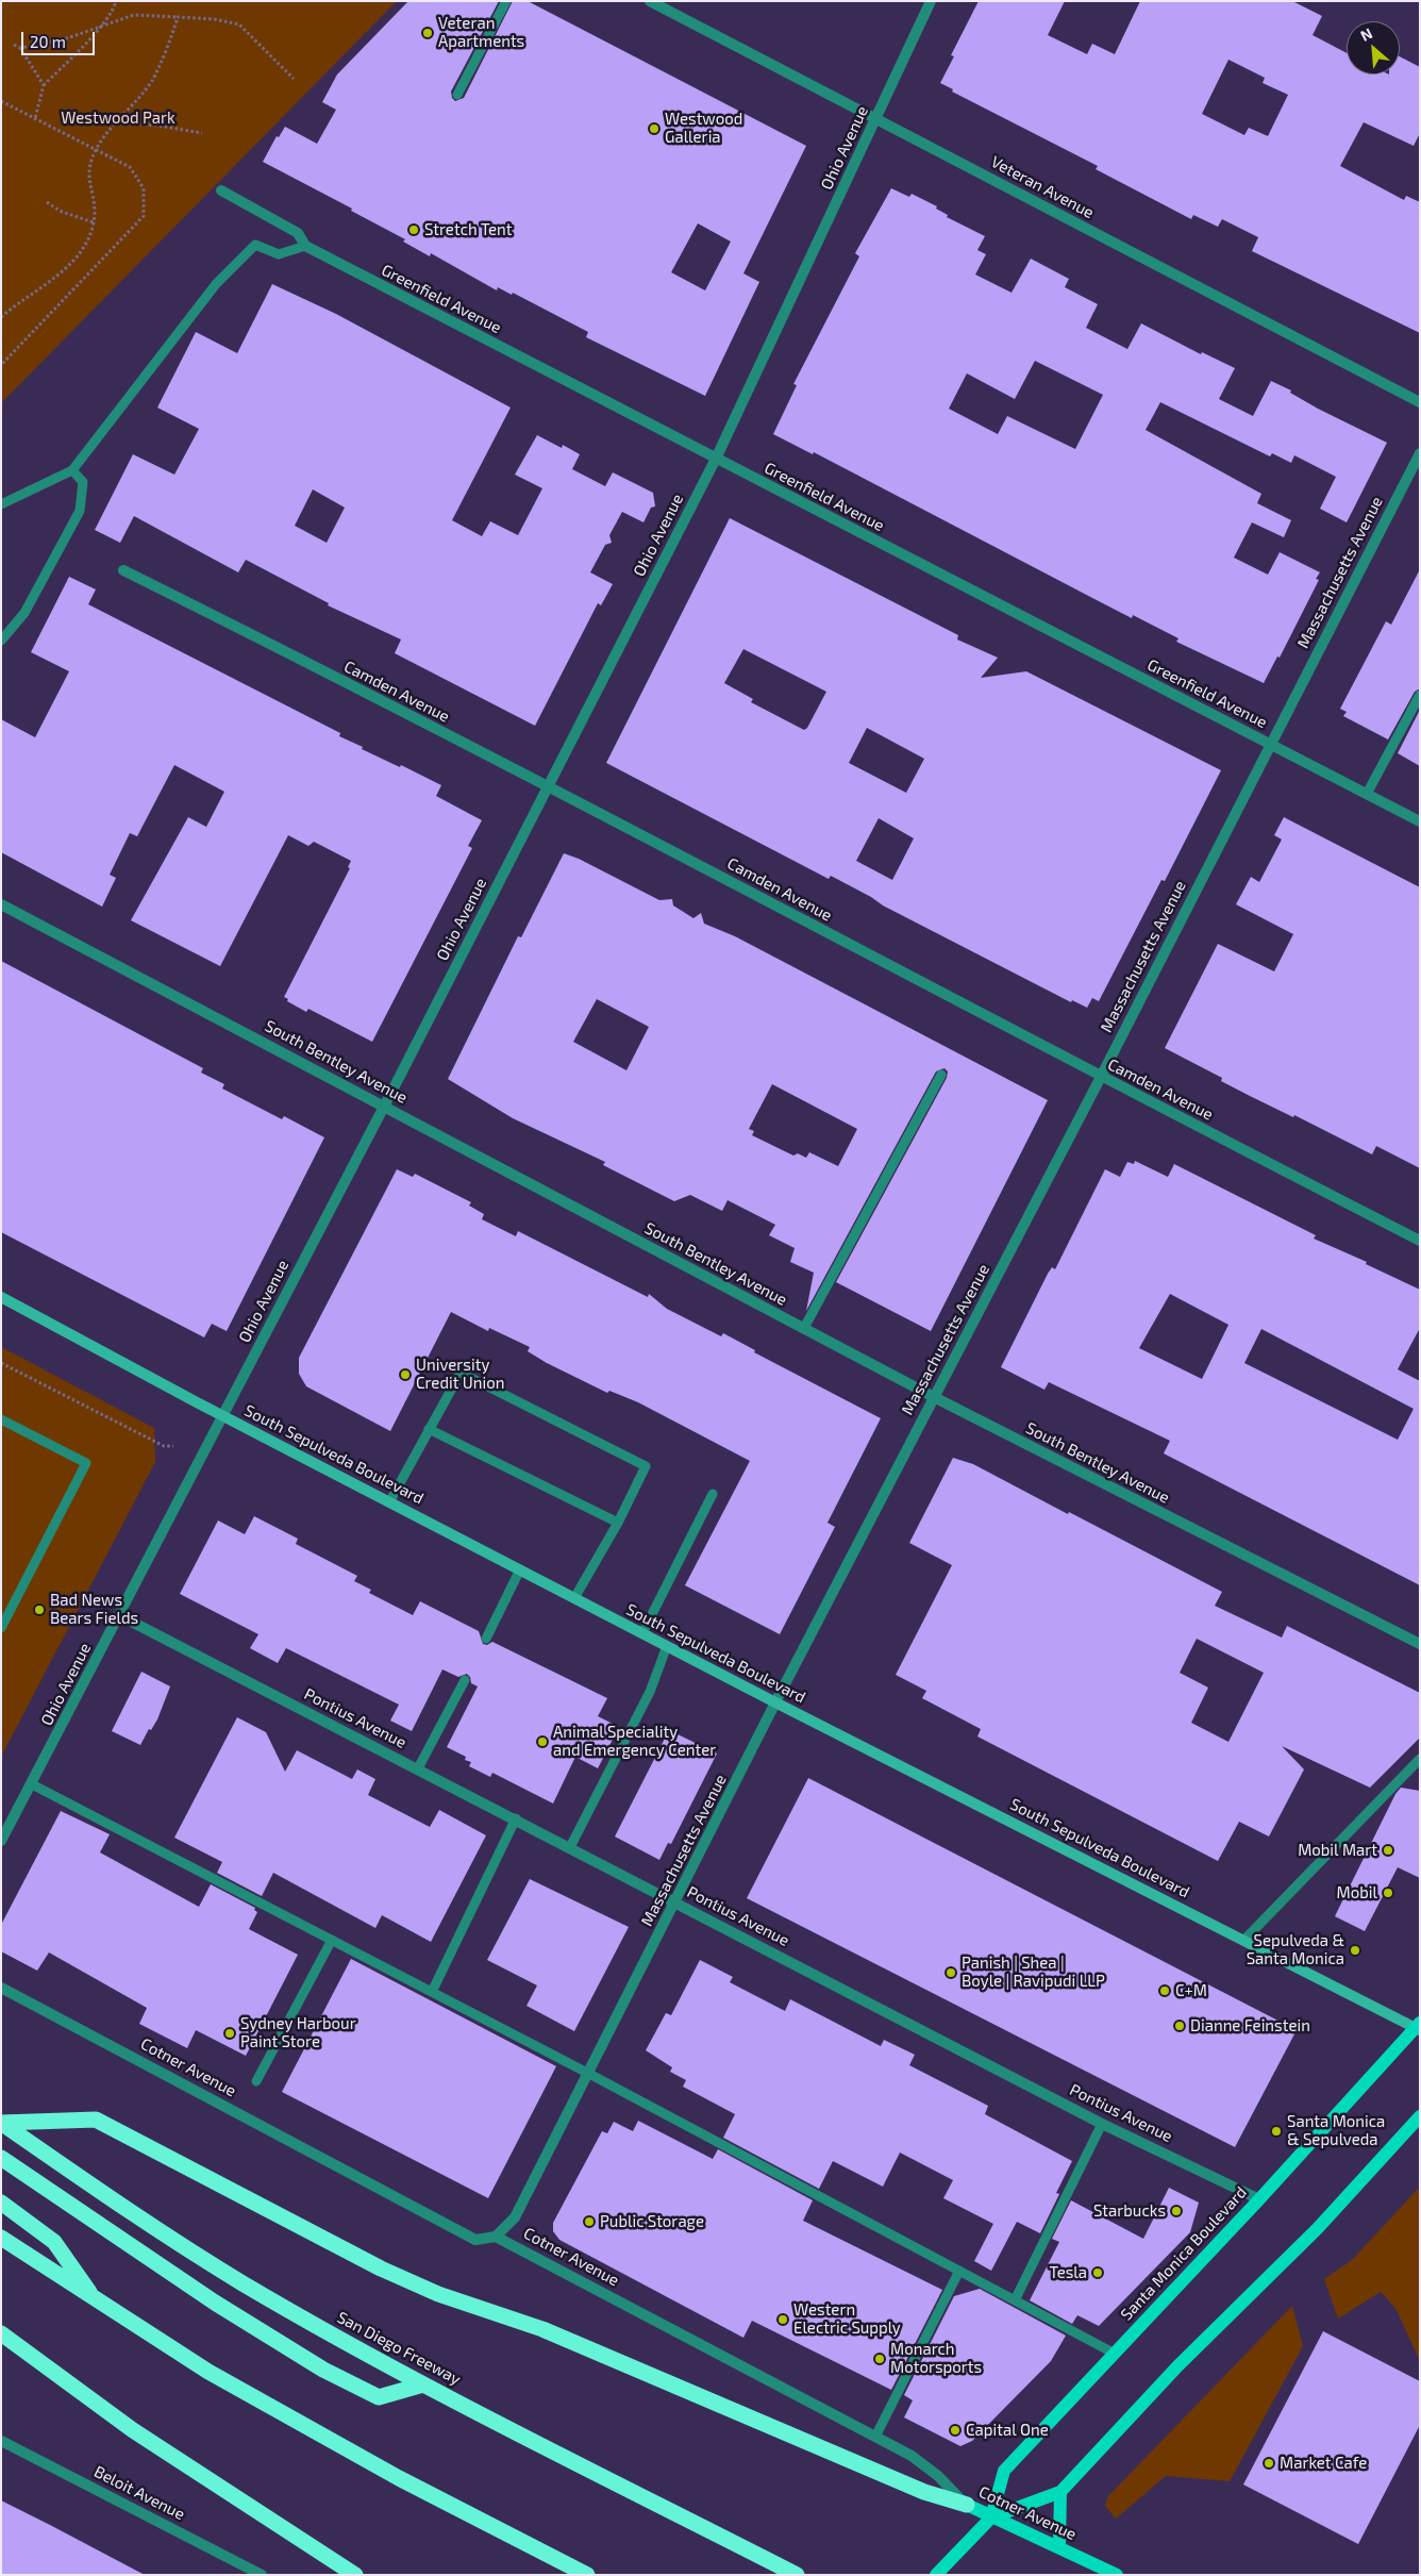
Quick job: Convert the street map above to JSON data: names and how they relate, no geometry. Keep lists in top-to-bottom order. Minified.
{"streets":{"highway":["San Diego Freeway"],"main road":["South Sepulveda Boulevard","Cotner Avenue","Santa Monica Boulevard"],"street":["Ohio Avenue","Veteran Avenue","Greenfield Avenue","Massachusetts Avenue","Camden Avenue","South Bentley Avenue","Pontius Avenue","Beloit Avenue"]},"crossings":[["Ohio Avenue","Veteran Avenue"],["Ohio Avenue","Greenfield Avenue"],["Ohio Avenue","Camden Avenue"],["Ohio Avenue","South Bentley Avenue"],["Ohio Avenue","South Sepulveda Boulevard"],["Ohio Avenue","Pontius Avenue"],["Greenfield Avenue","Massachusetts Avenue"],["Massachusetts Avenue","Camden Avenue"],["Massachusetts Avenue","South Bentley Avenue"],["Massachusetts Avenue","South Sepulveda Boulevard"],["Massachusetts Avenue","Pontius Avenue"],["Massachusetts Avenue","Cotner Avenue"],["South Sepulveda Boulevard","Santa Monica Boulevard"],["Pontius Avenue","Santa Monica Boulevard"],["Cotner Avenue","Santa Monica Boulevard"]],"parks":["Westwood Park"],"places":["Veteran Apartments","Westwood Galleria","Stretch Tent","University Credit Union","Bad News Bears Fields","Animal Speciality and Emergency Center","Mobil Mart","Mobil","Sepulveda & Santa Monica","Panish | Shea | Boyle | Ravipudi LLP","C+M","Dianne Feinstein","Sydney Harbour Paint Store","Santa Monica & Sepulveda","Starbucks","Public Storage","Tesla","Western Electric Supply","Monarch Motorsports","Capital One","Market Cafe"],"scale_bar":"20 m","north":"top left"}
